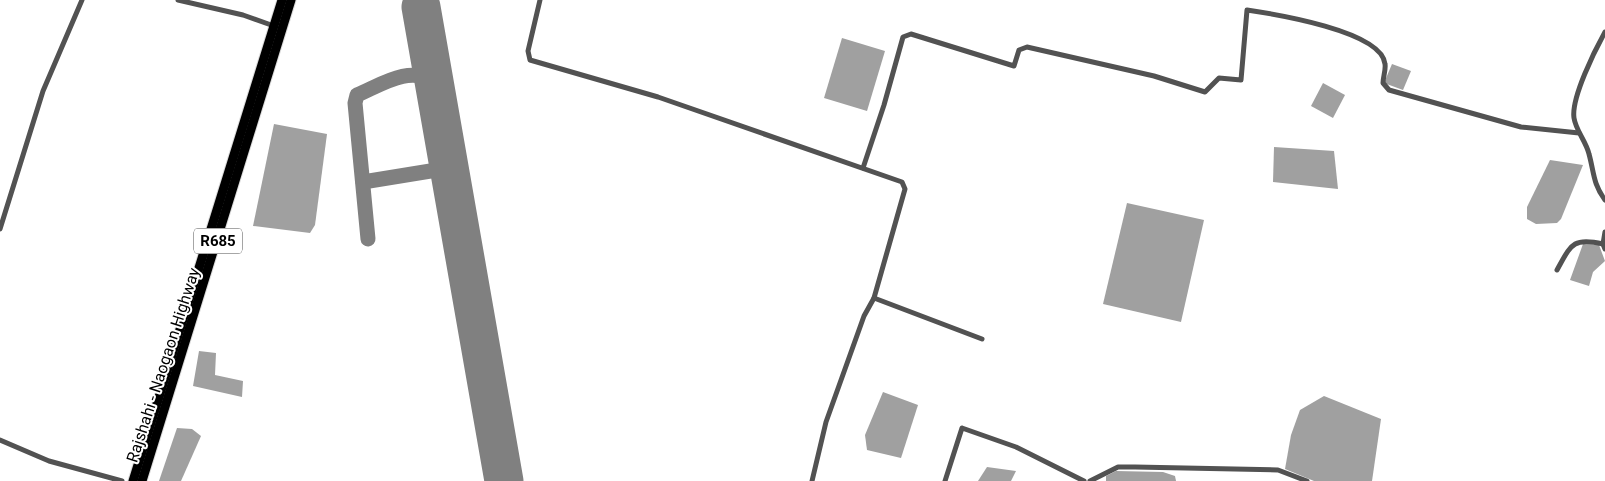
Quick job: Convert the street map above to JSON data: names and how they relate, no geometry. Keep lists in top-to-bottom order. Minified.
{"streets":{"main road":["R685","Rajshahi - Naogaon Highway"]}}
